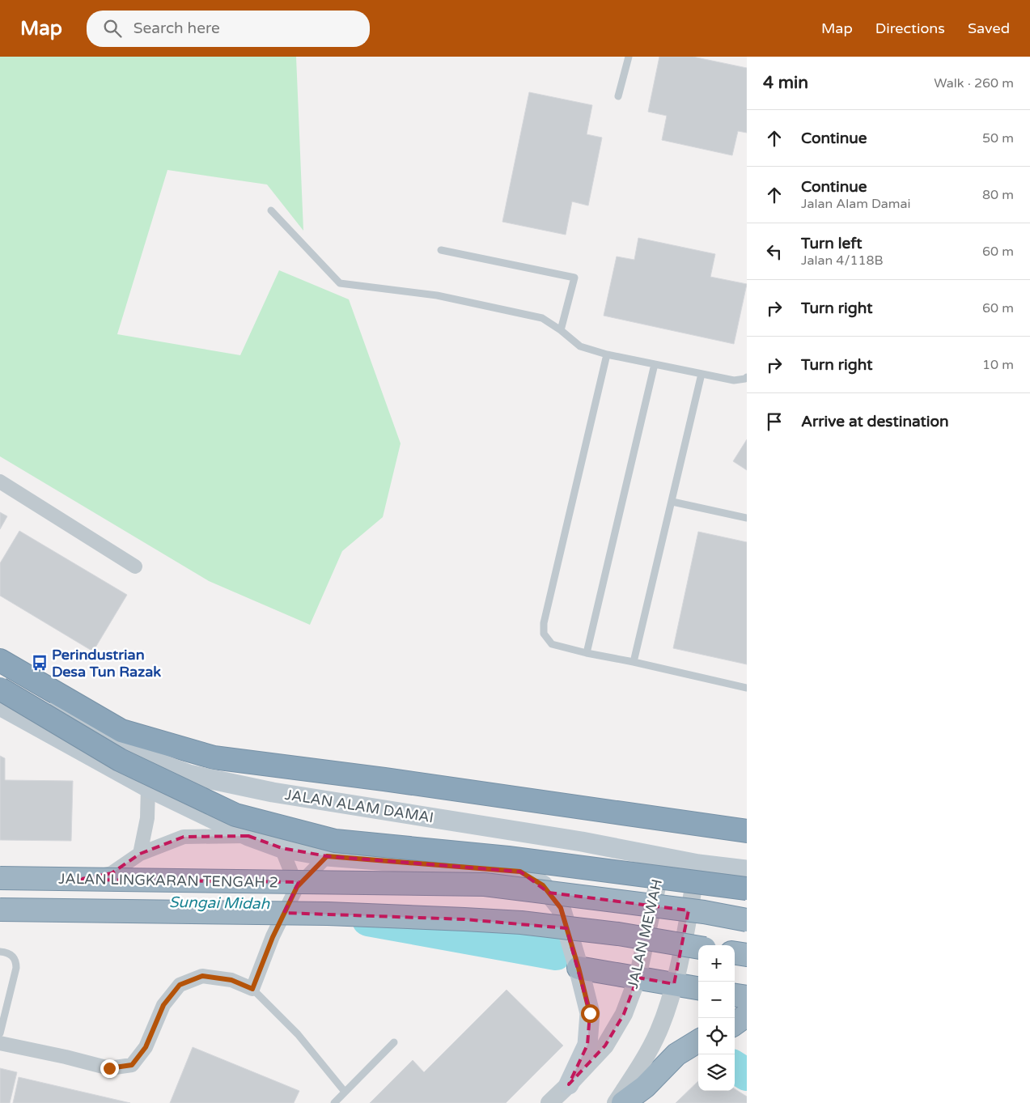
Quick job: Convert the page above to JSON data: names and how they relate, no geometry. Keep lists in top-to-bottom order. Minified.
{"streets":{"highway":["JALAN LINGKARAN TENGAH 2"],"main road":["JALAN ALAM DAMAI"],"street":["JALAN MEWAH"]},"crossings":[["JALAN ALAM DAMAI","JALAN MEWAH"]],"water":["Sungai Midah"],"places":{"bus stop":["Perindustrian Desa Tun Razak"]},"page":{"header":"Map","search":"Search here","nav":["Map","Directions","Saved"],"heading":["4 min","Walk · 260 m"],"list":[["Continue","50 m"],["Continue","Jalan Alam Damai","80 m"],["Turn left","Jalan 4/118B","60 m"],["Turn right","60 m"],["Turn right","10 m"],"Arrive at destination"],"map_buttons":["+","−"]}}
